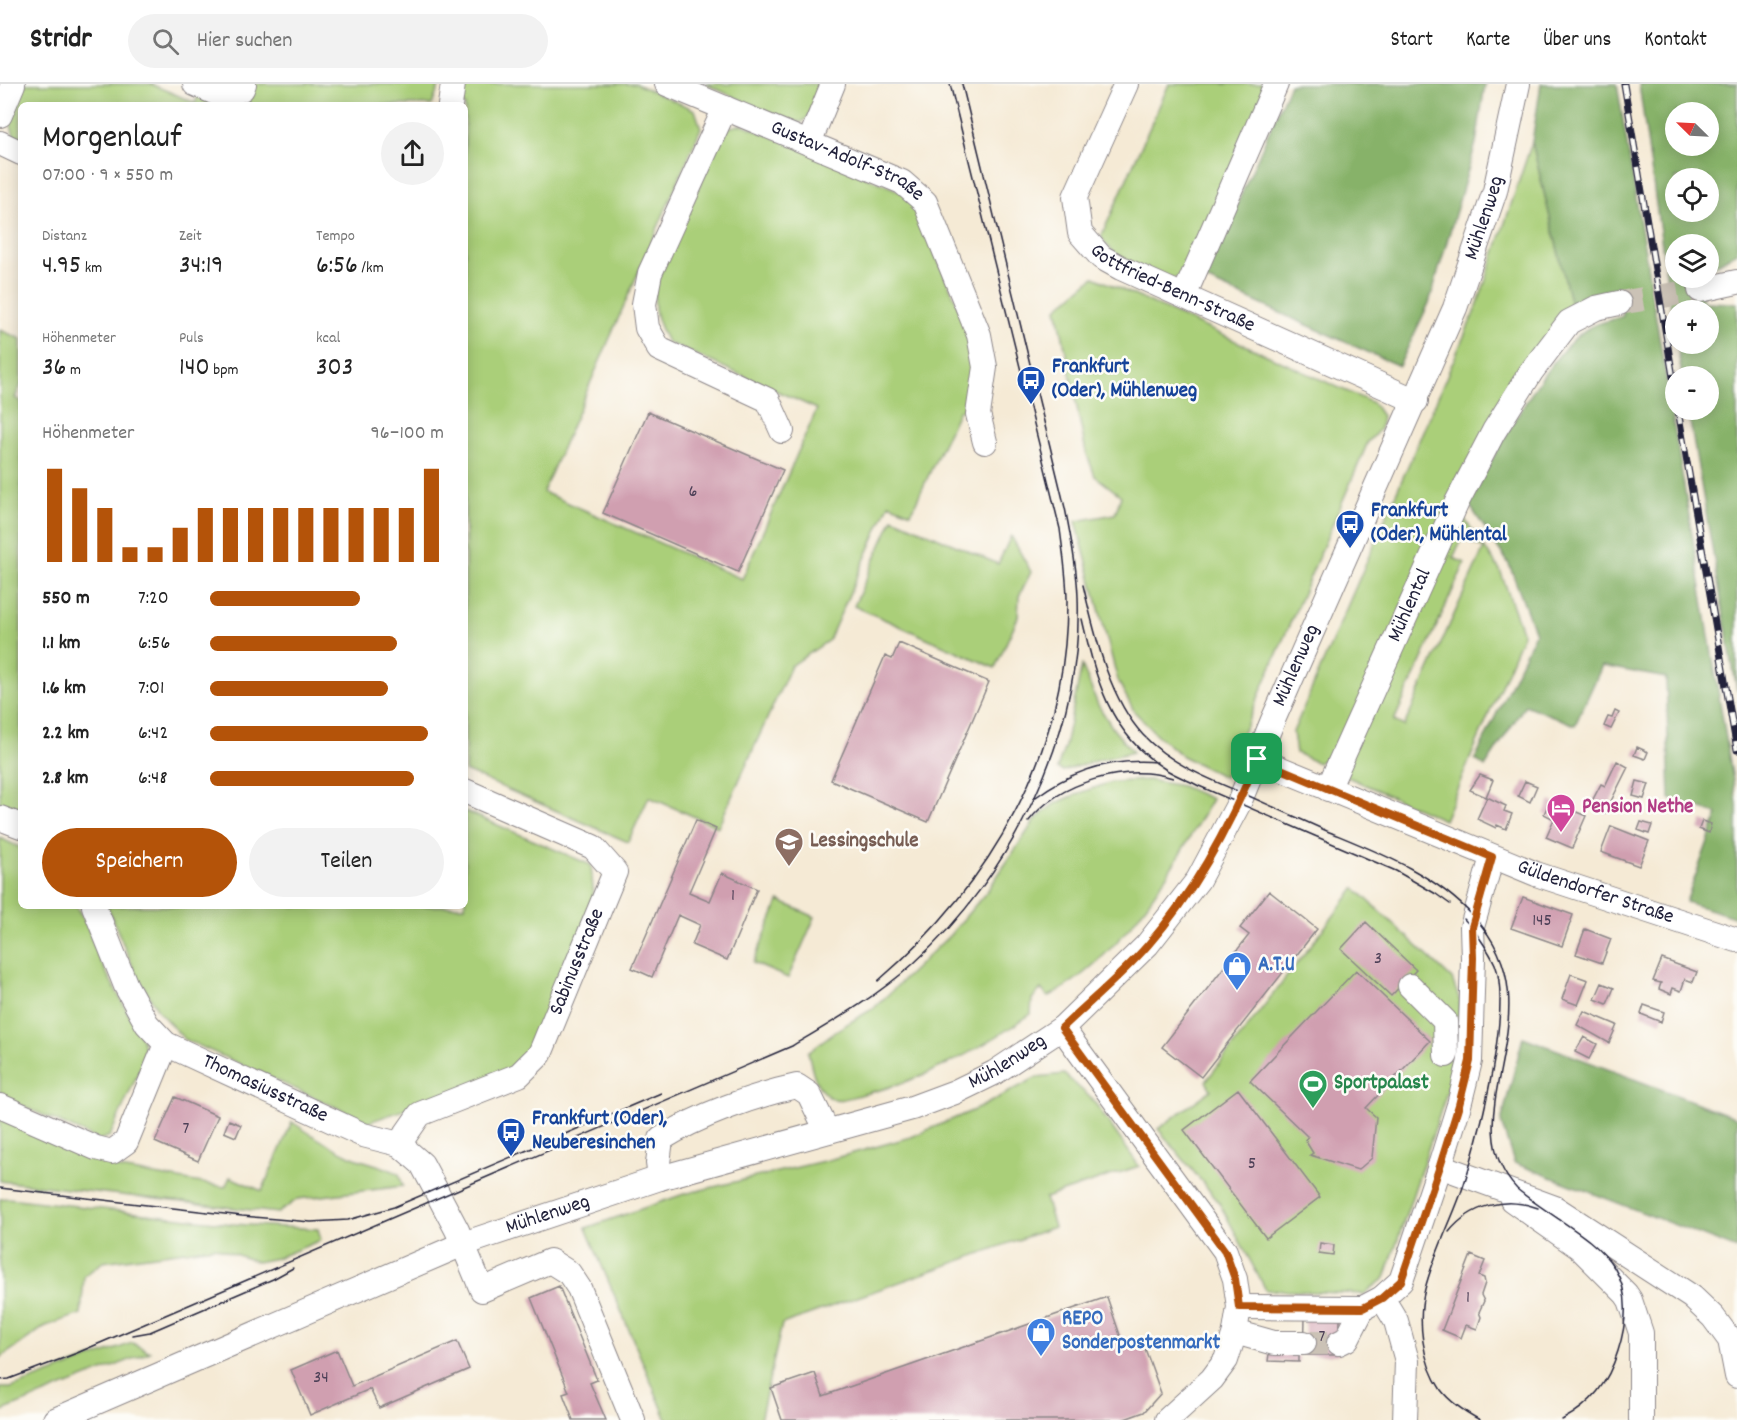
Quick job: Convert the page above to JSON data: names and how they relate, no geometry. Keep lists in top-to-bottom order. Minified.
{"streets":{"street":["Gustav-Adolf-Straße","Mühlenweg","Gottfried-Benn-Straße","Mühlental","Güldendorfer Straße","Sabinusstraße","Thomasiusstraße"]},"crossings":[["Mühlenweg","Gottfried-Benn-Straße"],["Mühlenweg","Güldendorfer Straße"],["Mühlenweg","Thomasiusstraße"],["Mühlental","Güldendorfer Straße"],["Sabinusstraße","Thomasiusstraße"]],"places":{"bus stop":["Frankfurt (Oder), Mühlenweg","Frankfurt (Oder), Mühlental","Frankfurt (Oder), Neuberesinchen"],"hotel":["Pension Nethe"],"school or university":["Lessingschule"],"shop":["A.T.U","REPO Sonderpostenmarkt"],"sports":["Sportpalast"]},"house_numbers":["6","1","145","3","7","5","1","7","34"],"north":"top left","page":{"header":"Stridr","search":"Hier suchen","nav":["Start","Karte","Über uns","Kontakt"],"map_buttons":["+","−"],"heading":["Morgenlauf","07:00 · 9 × 550 m"],"stats":[["Distanz","4.95 km"],["Zeit","34:19"],["Tempo","6:56 /km"],["Höhenmeter","36 m"],["Puls","140 bpm"],["kcal","303"]],"chart":["Höhenmeter","96–100 m"],"list":[{"name":"550 m","note":"7:20"},{"name":"1.1 km","note":"6:56"},{"name":"1.6 km","note":"7:01"},{"name":"2.2 km","note":"6:42"},{"name":"2.8 km","note":"6:48"}],"buttons":["Speichern","Teilen"]}}
